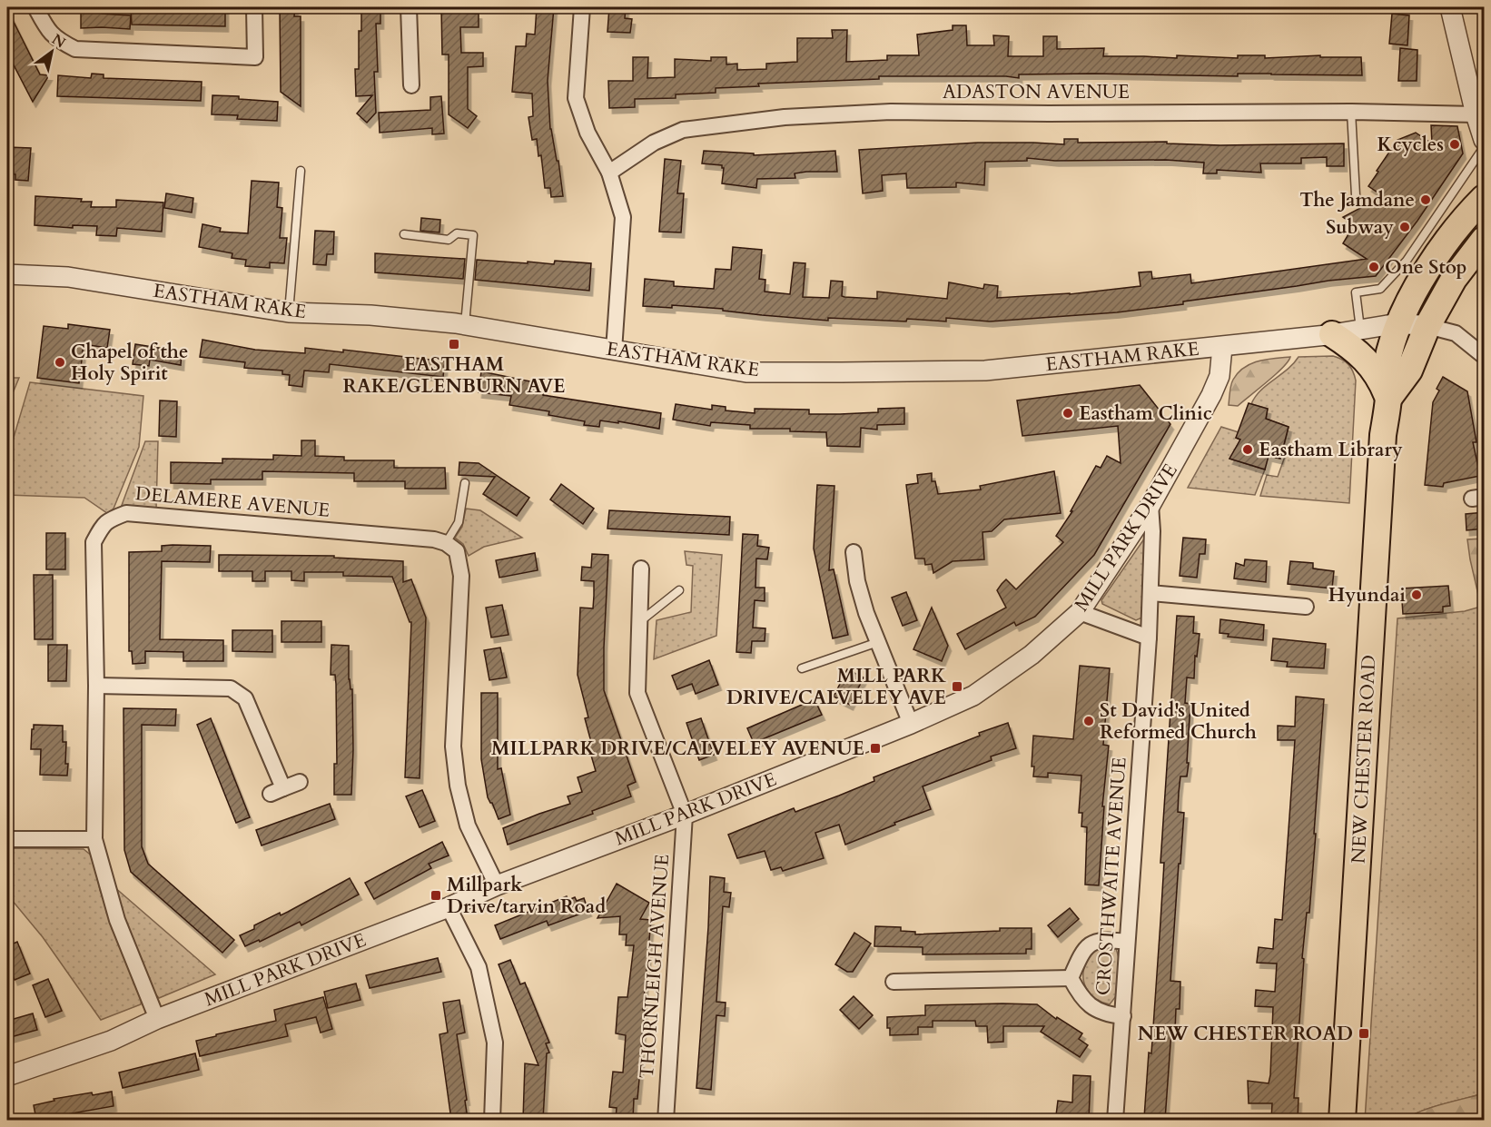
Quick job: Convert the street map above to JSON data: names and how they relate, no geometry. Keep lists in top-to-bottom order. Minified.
{"streets":{"highway":["NEW CHESTER ROAD"],"street":["ADASTON AVENUE","EASTHAM RAKE","DELAMERE AVENUE","MILL PARK DRIVE","CROSTHWAITE AVENUE","THORNLEIGH AVENUE"]},"crossings":[["EASTHAM RAKE","MILL PARK DRIVE"],["EASTHAM RAKE","NEW CHESTER ROAD"],["DELAMERE AVENUE","MILL PARK DRIVE"],["MILL PARK DRIVE","CROSTHWAITE AVENUE"],["MILL PARK DRIVE","THORNLEIGH AVENUE"]],"places":{"other":["Kcycles","The Jamdane","Subway","One Stop","Chapel of the Holy Spirit","Eastham Clinic","Eastham Library","Hyundai","St David's United Reformed Church"],"transit":["EASTHAM RAKE/GLENBURN AVE","MILL PARK DRIVE/CALVELEY AVE","MILLPARK DRIVE/CALVELEY AVENUE","Millpark Drive/tarvin Road","NEW CHESTER ROAD"]},"north":"top right"}
